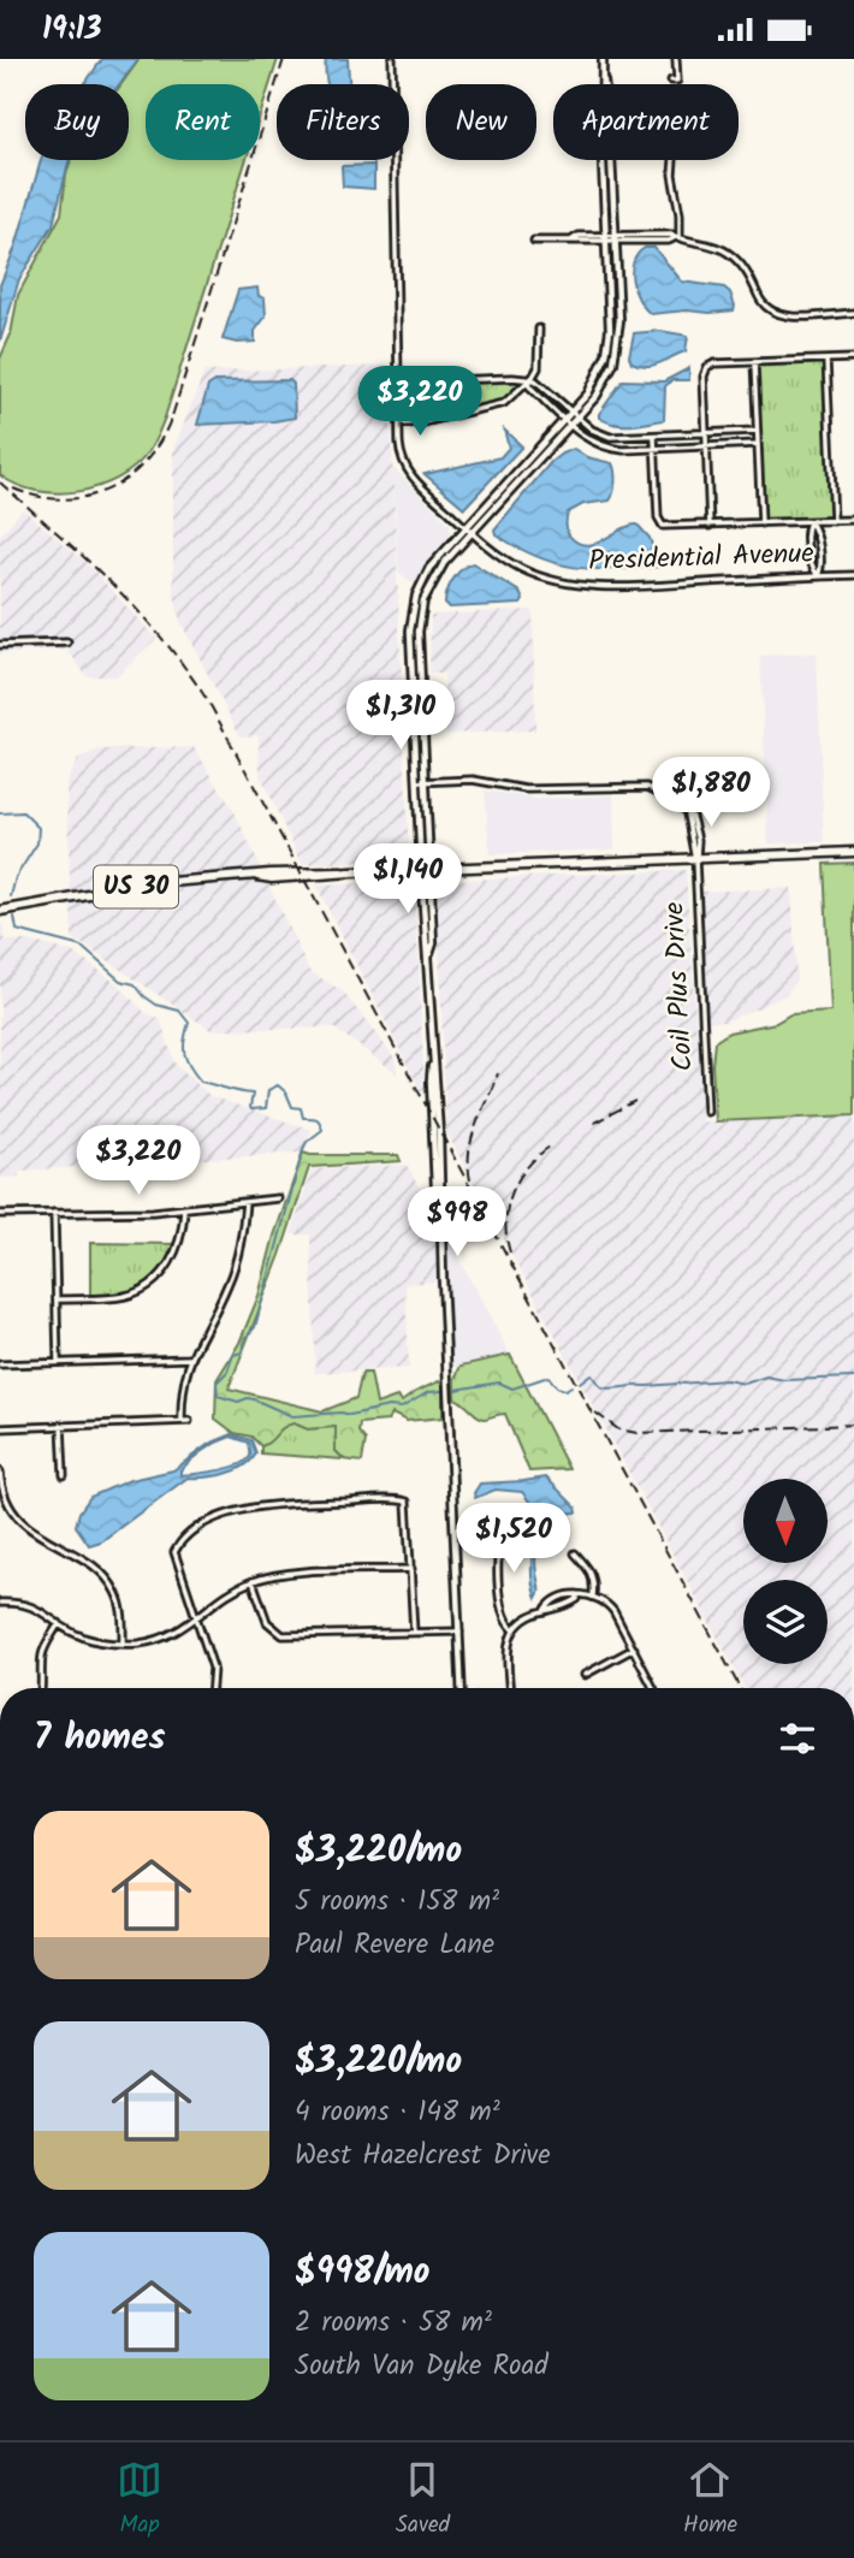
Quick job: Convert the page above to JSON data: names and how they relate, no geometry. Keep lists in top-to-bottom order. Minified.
{"streets":{"main road":["US 30"],"street":["Presidential Avenue","Coil Plus Drive"]},"crossings":[["US 30","Coil Plus Drive"]],"north":"bottom","page":{"status":"19:13","chip":["Buy","Rent","Filters","New","Apartment"],"price":["$3,220","$1,310","$1,880","$1,140","$3,220","$998","$1,520"],"heading":"7 homes","list":[{"name":"$3,220/mo","note":"5 rooms · 158 m² · Paul Revere Lane"},{"name":"$3,220/mo","note":"4 rooms · 148 m² · West Hazelcrest Drive"},{"name":"$998/mo","note":"2 rooms · 58 m² · South Van Dyke Road"}],"tabs":["Map","Saved","Home"]}}
